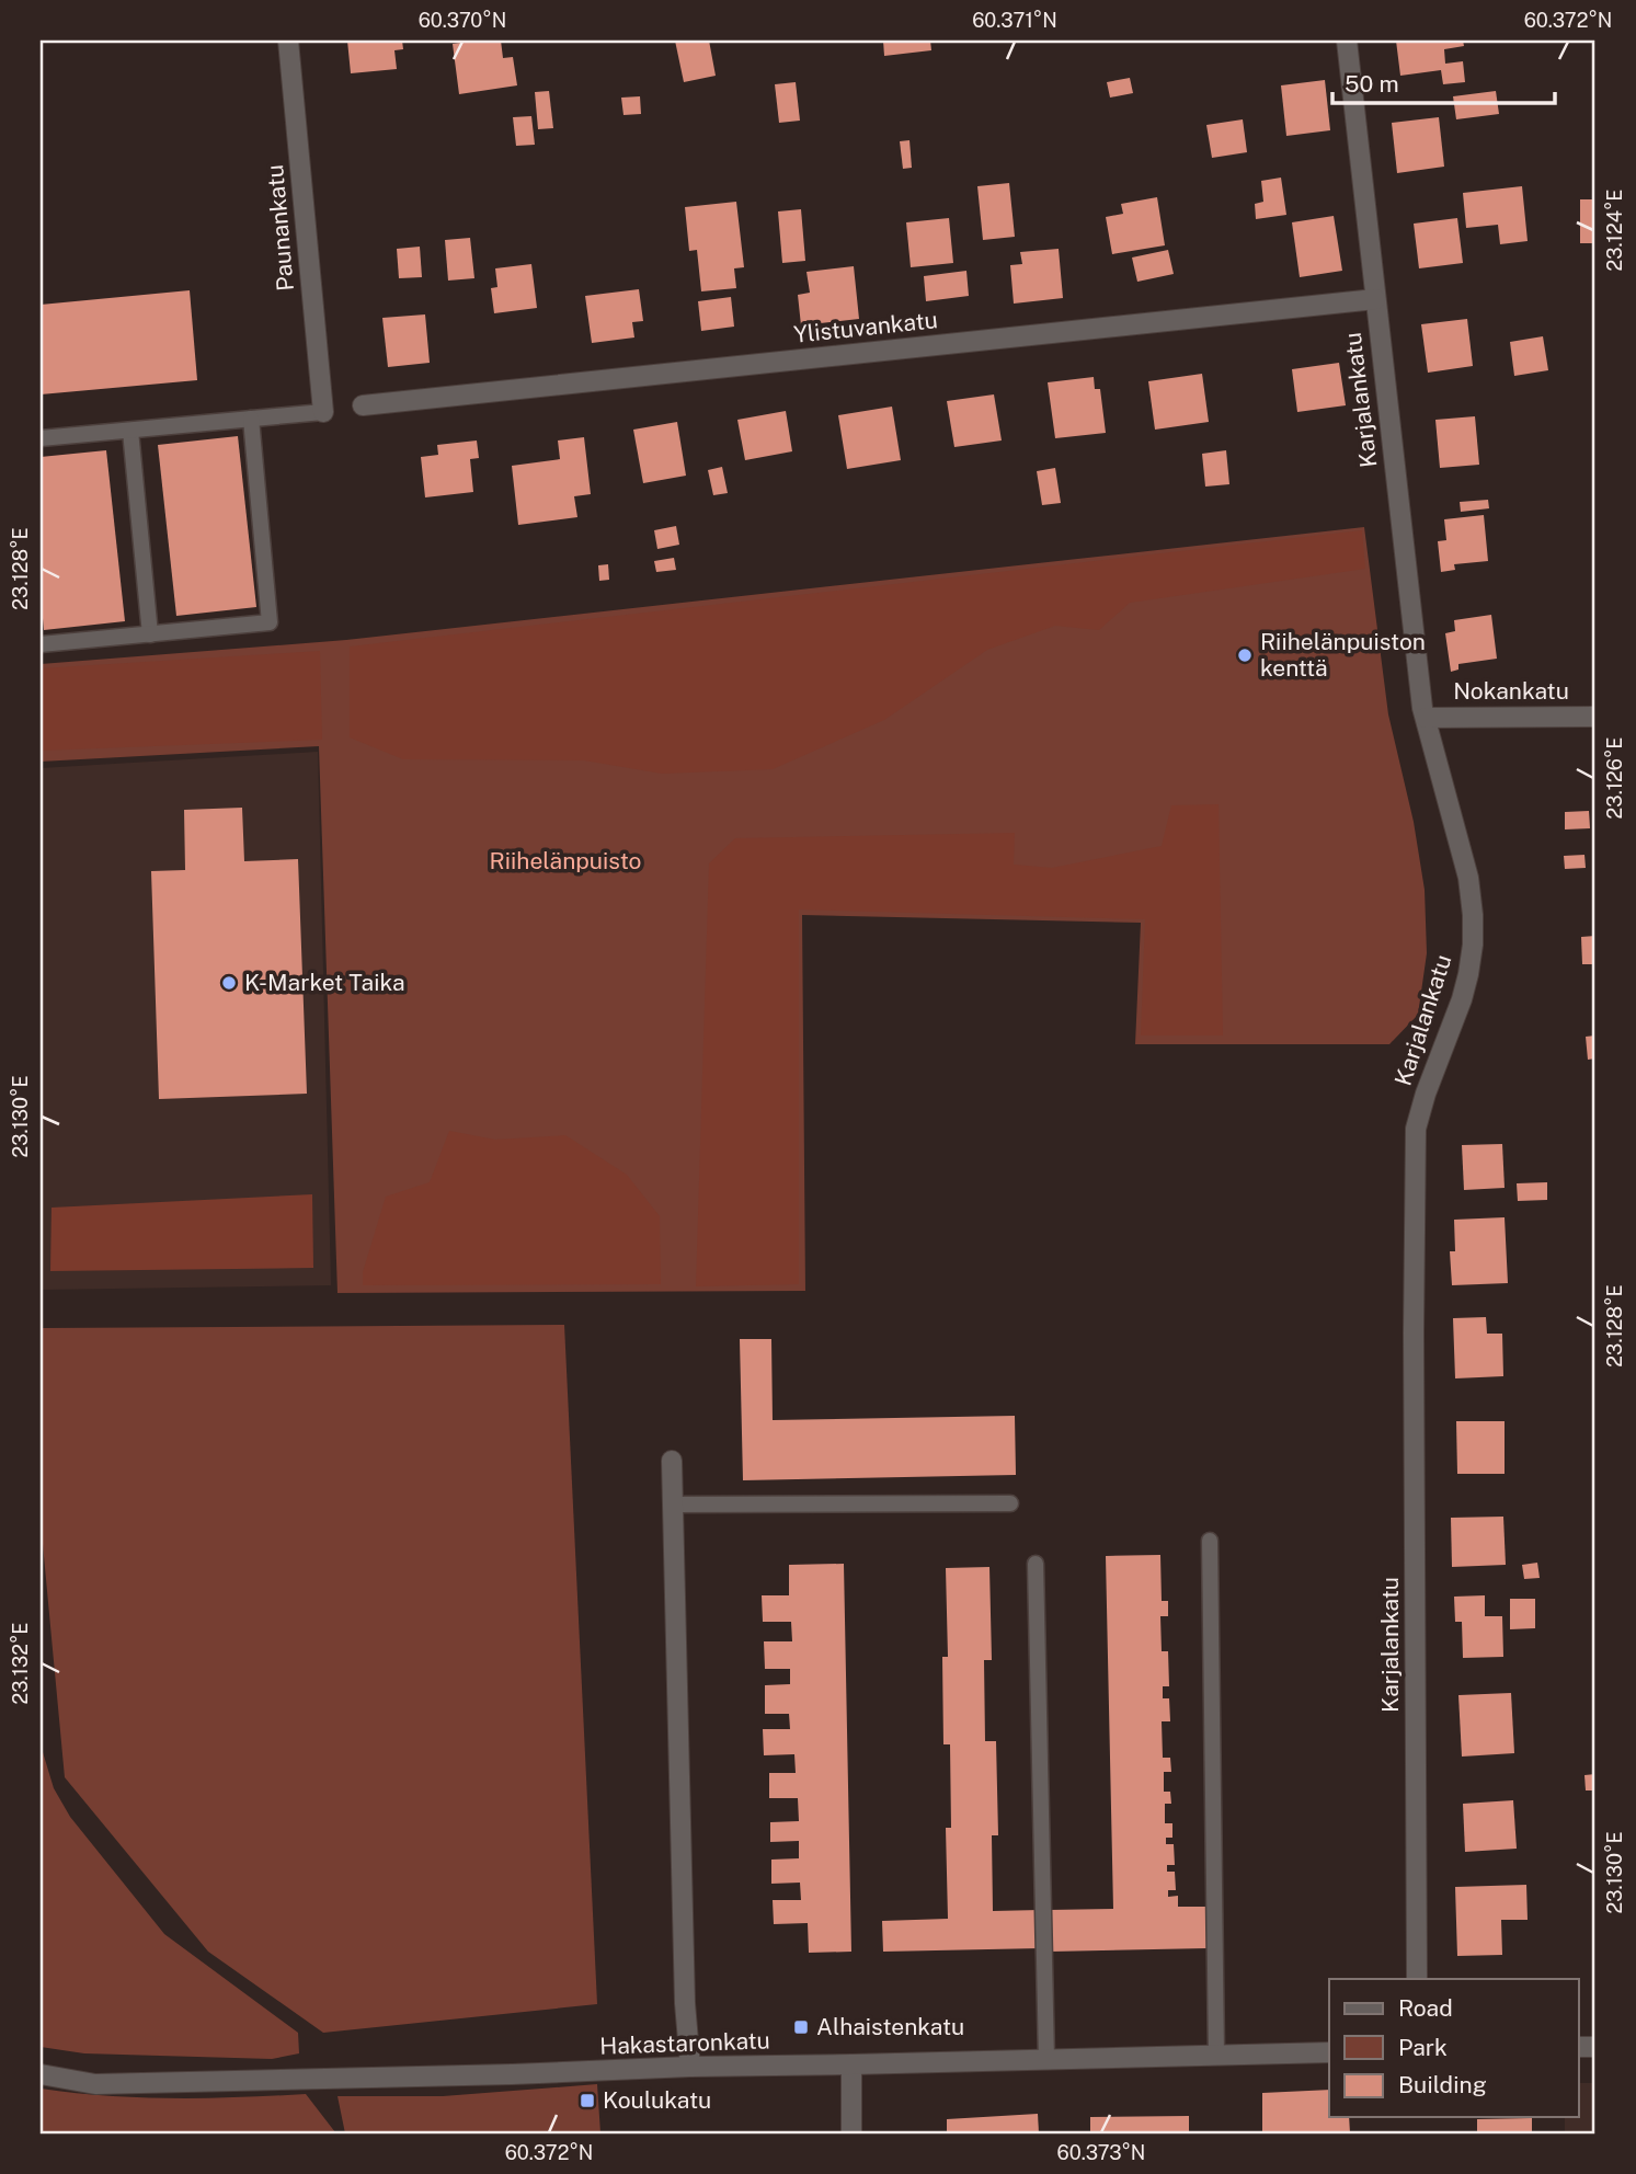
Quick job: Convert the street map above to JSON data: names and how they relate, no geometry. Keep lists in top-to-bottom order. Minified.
{"streets":{"street":["Paunankatu","Ylistuvankatu","Karjalankatu","Nokankatu","Hakastaronkatu"]},"crossings":[["Ylistuvankatu","Karjalankatu"],["Karjalankatu","Nokankatu"]],"parks":["Riihelänpuisto"],"places":{"other":["Riihelänpuiston kenttä","K-Market Taika"],"transit":["Alhaistenkatu","Koulukatu"]},"legend":["Road","Park","Building"],"scale_bar":"50 m","coordinates":["60.370°N","60.371°N","60.372°N","23.124°E","23.128°E","23.126°E","23.130°E","23.132°E","60.373°N"]}
